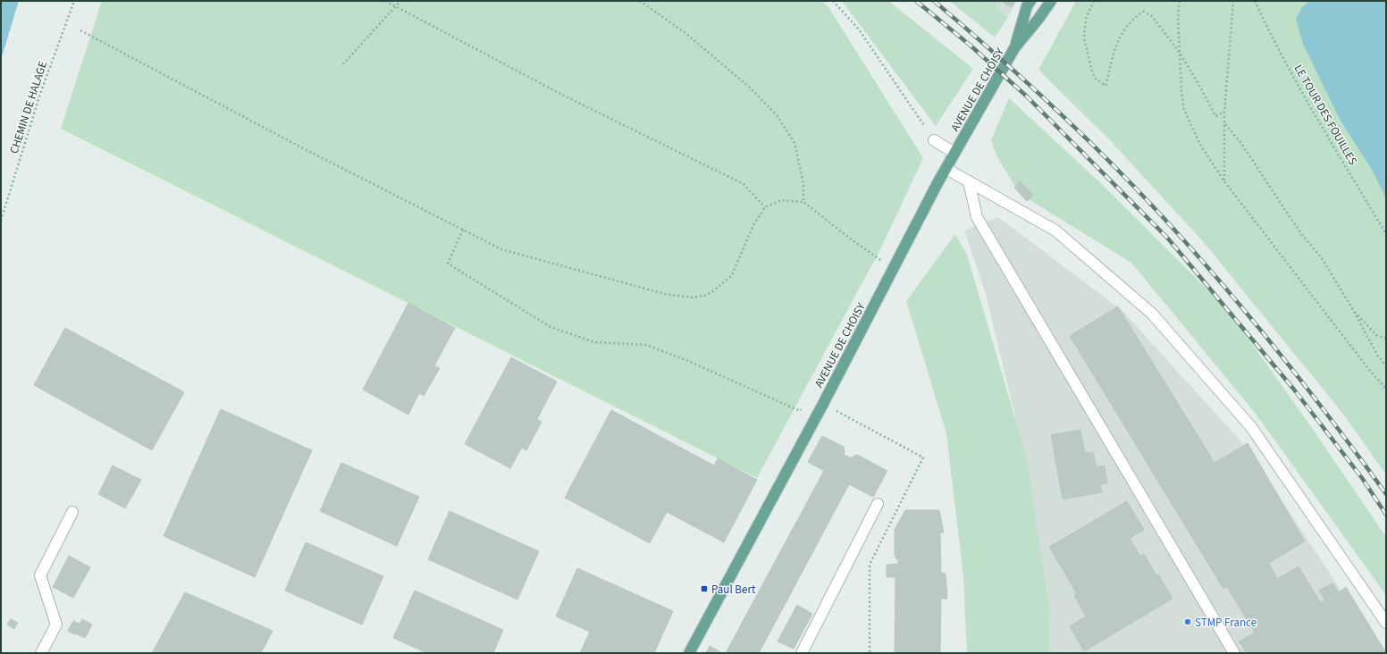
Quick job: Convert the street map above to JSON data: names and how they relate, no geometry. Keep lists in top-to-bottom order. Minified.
{"streets":{"main road":["AVENUE DE CHOISY"],"path":["CHEMIN DE HALAGE","LE TOUR DES FOUILLES"]},"places":{"transit":["Paul Bert"],"other":["STMP France"]}}
